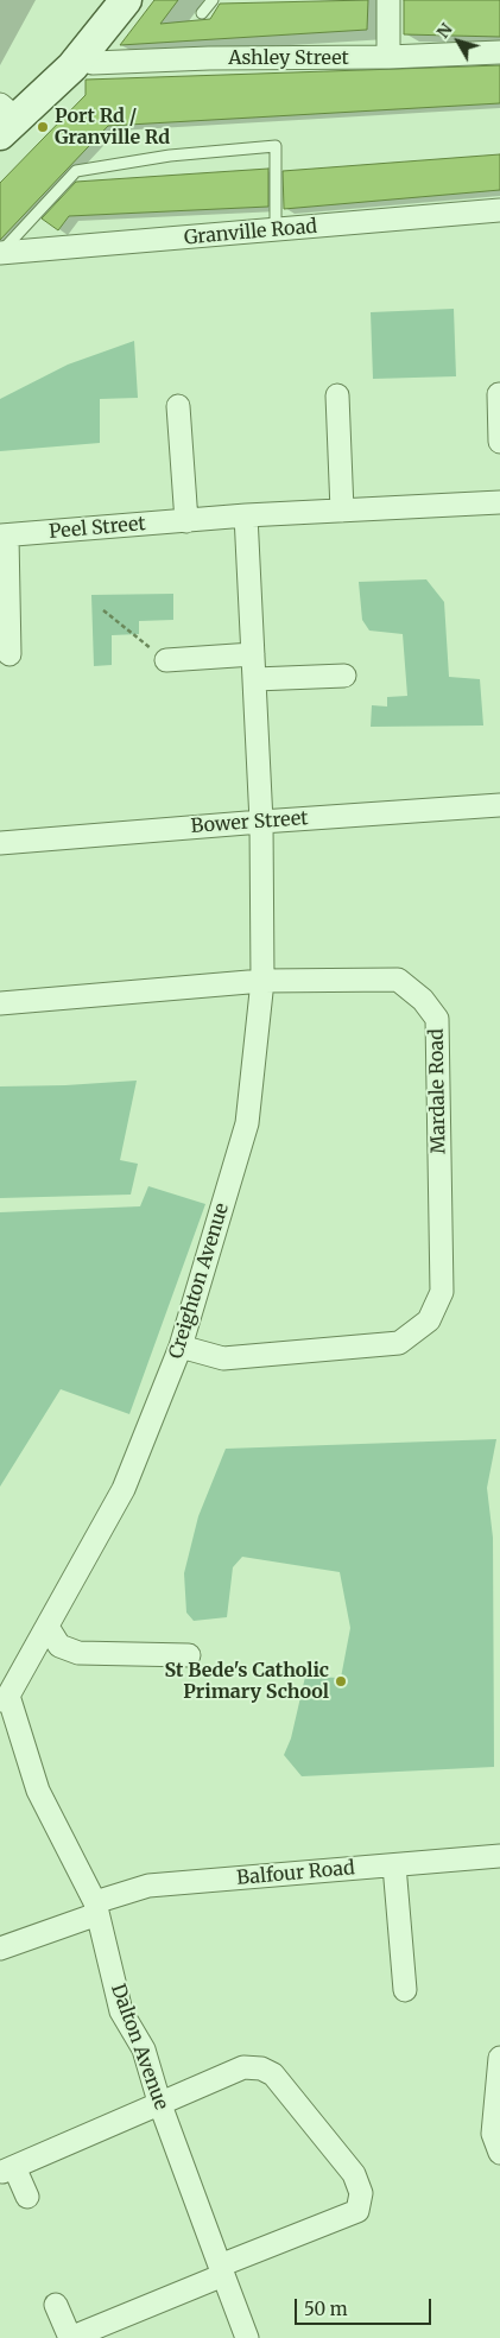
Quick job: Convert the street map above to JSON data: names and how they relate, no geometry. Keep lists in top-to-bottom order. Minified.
{"streets":{"street":["Ashley Street","Granville Road","Peel Street","Bower Street","Mardale Road","Creighton Avenue","Balfour Road","Dalton Avenue"]},"crossings":[["Peel Street","Creighton Avenue"],["Bower Street","Creighton Avenue"],["Mardale Road","Creighton Avenue"],["Creighton Avenue","Dalton Avenue"],["Balfour Road","Dalton Avenue"]],"places":["Port Rd / Granville Rd","St Bede's Catholic Primary School"],"scale_bar":"50 m","north":"top left"}
